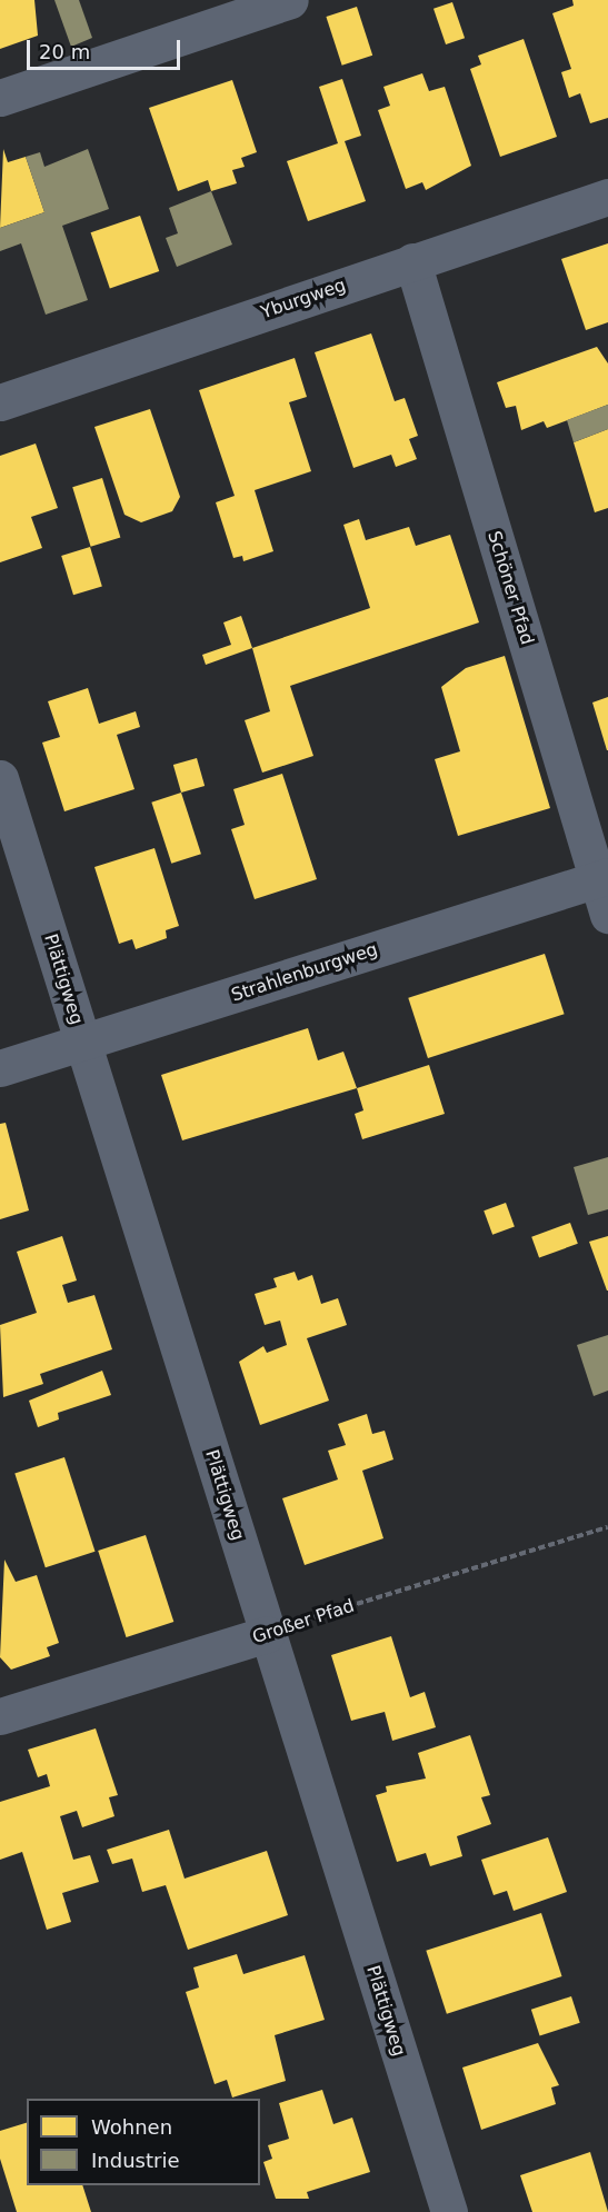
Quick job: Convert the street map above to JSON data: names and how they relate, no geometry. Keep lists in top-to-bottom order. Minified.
{"streets":{"street":["Yburgweg","Schöner Pfad","Strahlenburgweg","Plättigweg","Großer Pfad"]},"crossings":[["Yburgweg","Schöner Pfad"],["Schöner Pfad","Strahlenburgweg"],["Strahlenburgweg","Plättigweg"],["Plättigweg","Großer Pfad"]],"legend":["Wohnen","Industrie"],"scale_bar":"20 m"}
